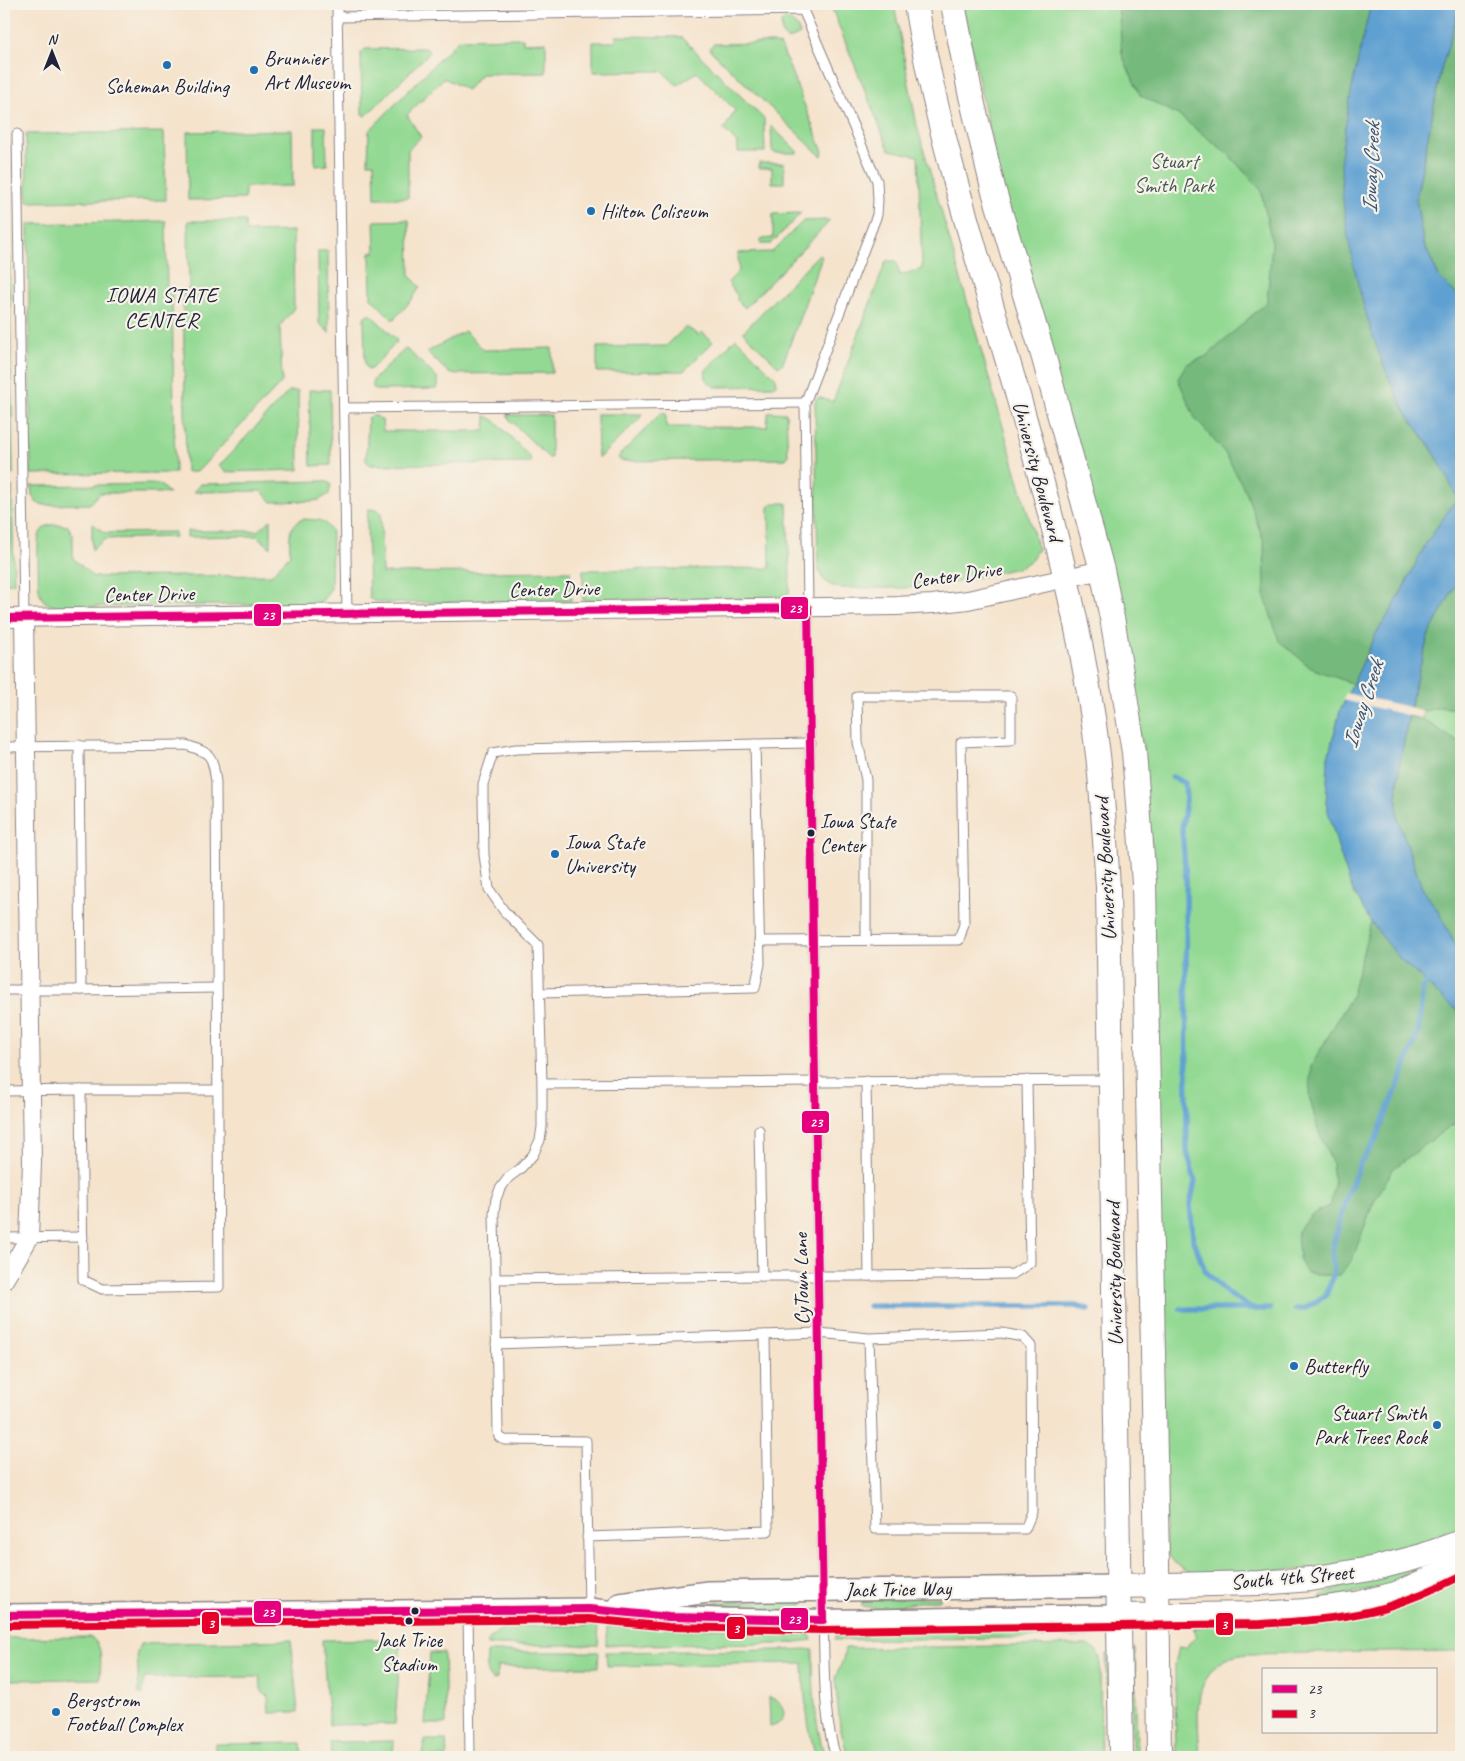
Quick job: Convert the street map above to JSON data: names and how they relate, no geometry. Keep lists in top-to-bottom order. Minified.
{"streets":{"main road":["University Boulevard","South 4th Street"],"street":["Center Drive","Jack Trice Way"],"lane":["CyTown Lane"]},"crossings":[["University Boulevard","Center Drive"],["University Boulevard","South 4th Street"],["University Boulevard","Jack Trice Way"],["Center Drive","CyTown Lane"],["CyTown Lane","Jack Trice Way"],["South 4th Street","Jack Trice Way"]],"districts":["IOWA STATE CENTER"],"water":["Ioway Creek"],"parks":["Stuart Smith Park"],"places":["Scheman Building","Brunnier Art Museum","Hilton Coliseum","Iowa State Center","Iowa State University","Butterfly","Stuart Smith Park Trees Rock","Jack Trice Stadium","Bergstrom Football Complex"],"lines":["transit line 23","transit line 3"],"legend":["23","3"],"north":"top"}
